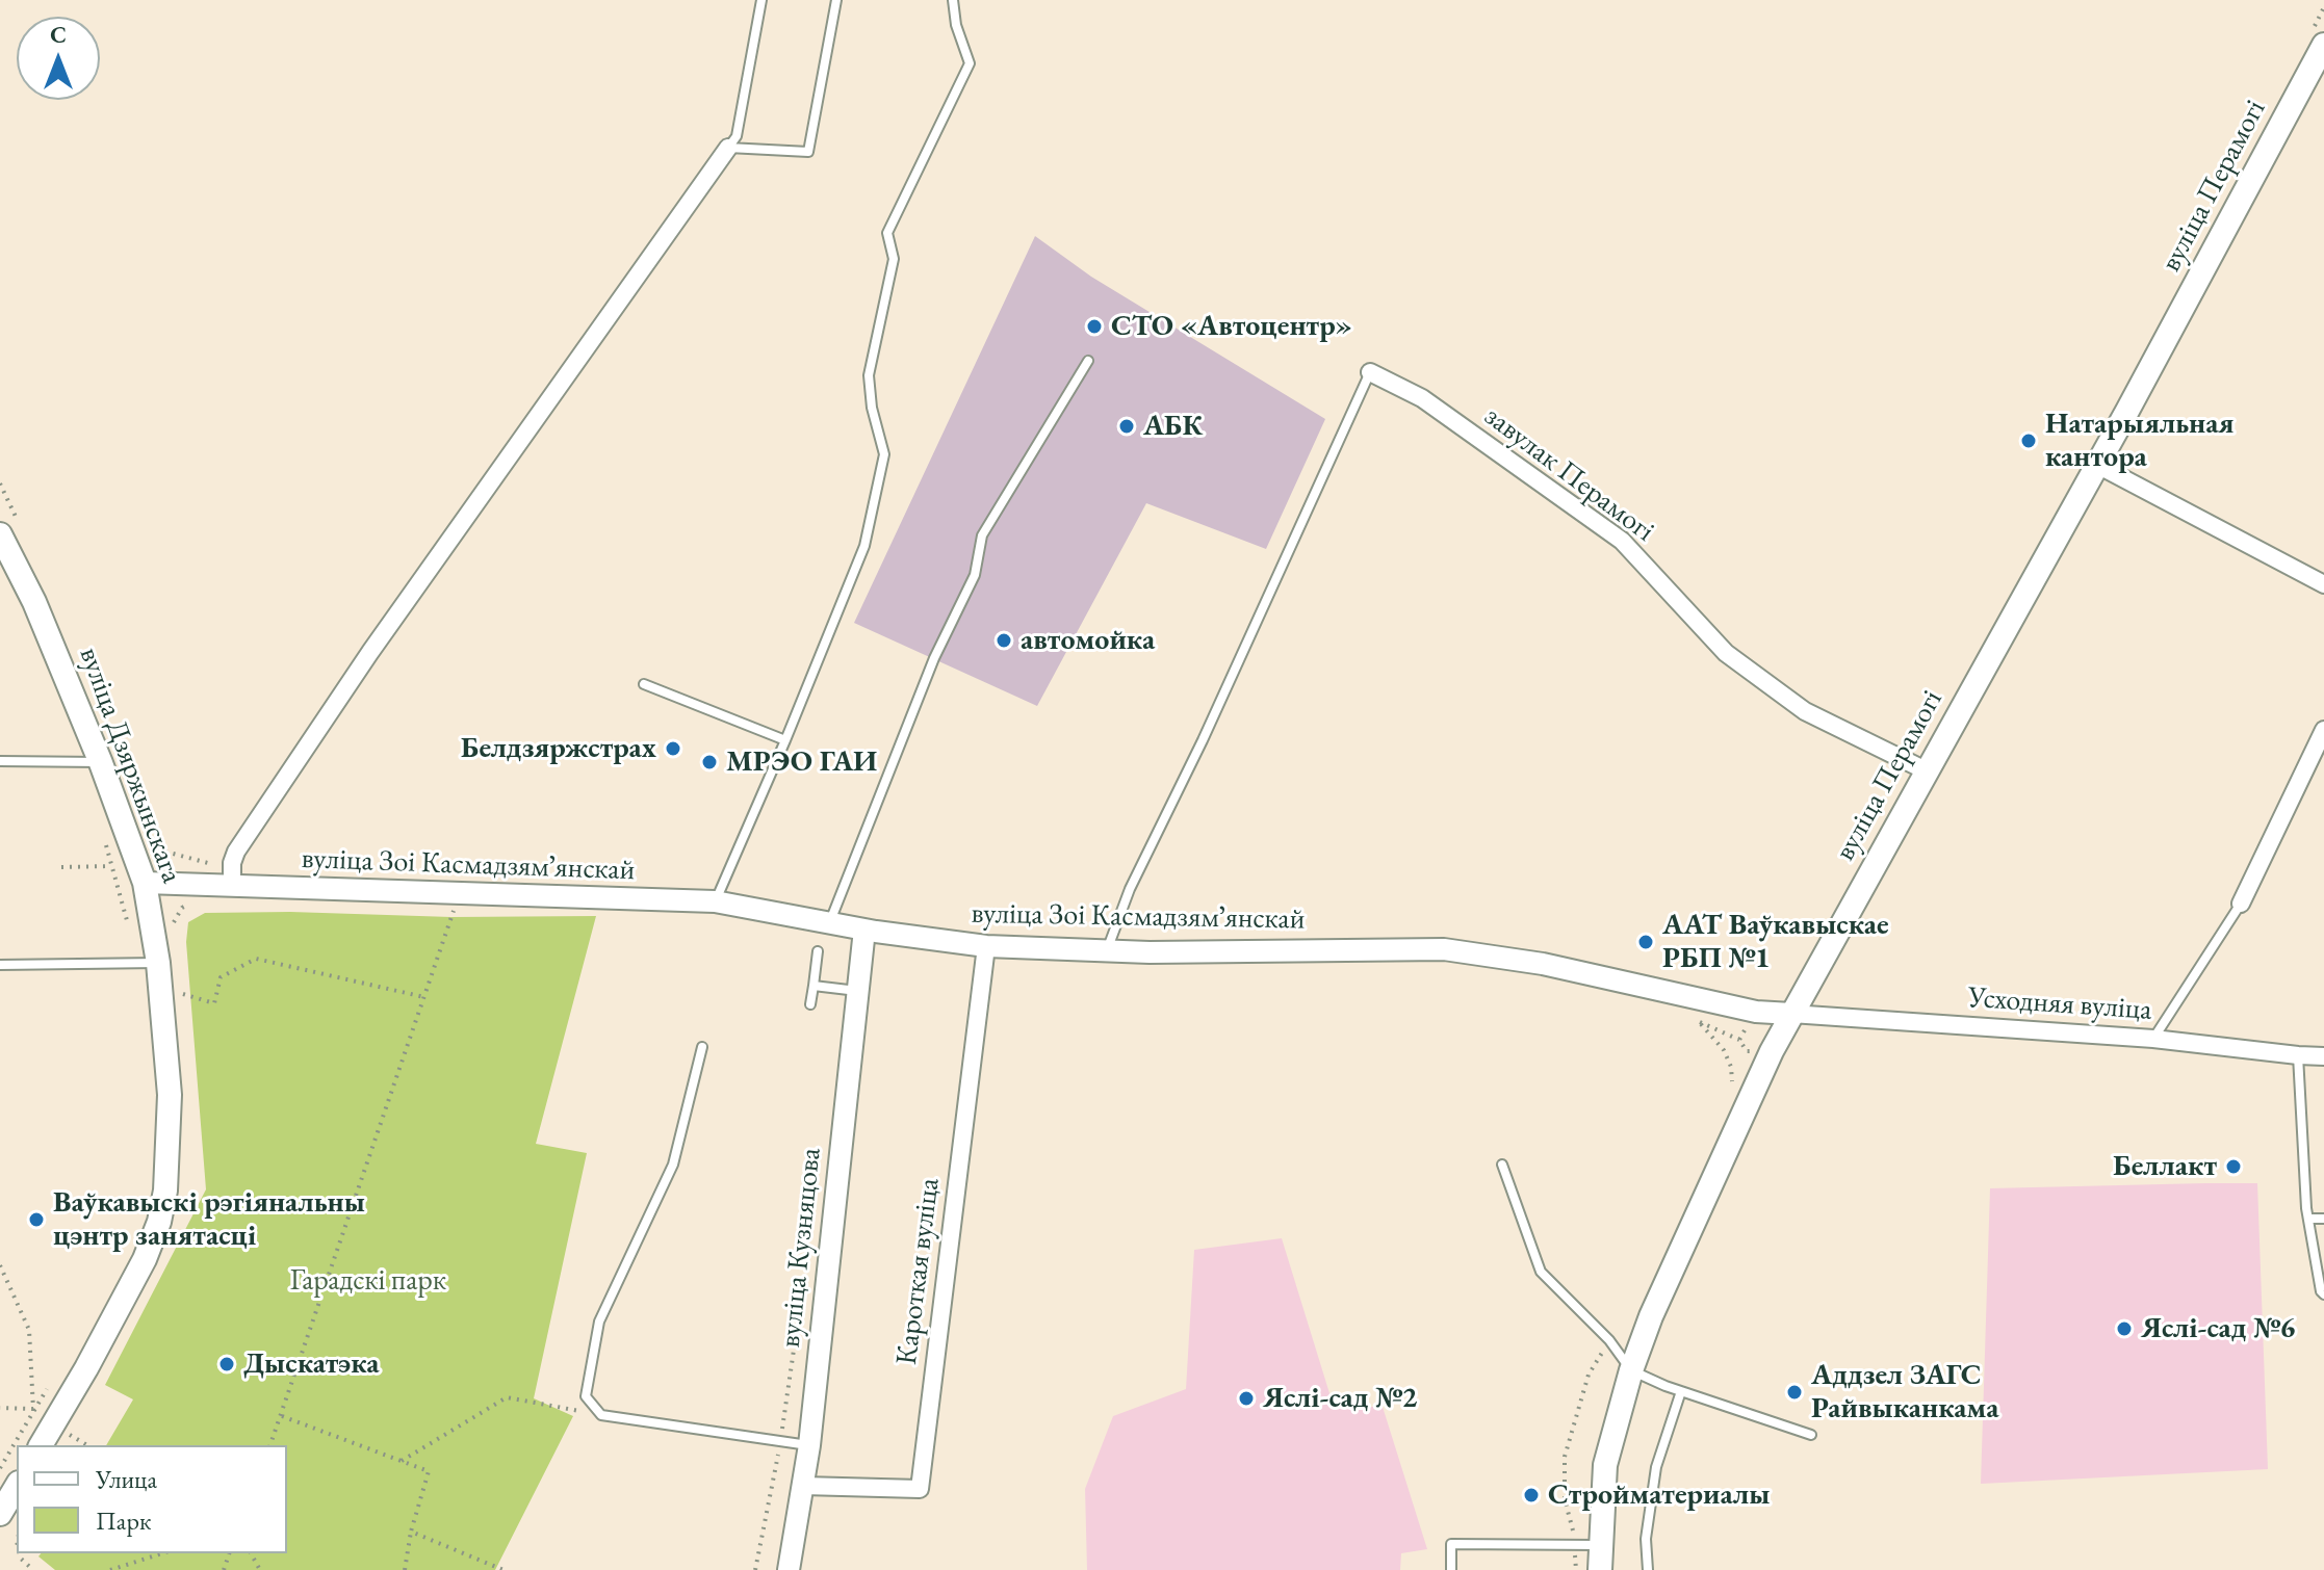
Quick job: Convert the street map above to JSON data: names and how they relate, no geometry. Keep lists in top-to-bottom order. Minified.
{"streets":{"main road":["вуліца Перамогі","вуліца Дзяржынскага"],"street":["завулак Перамогі","вуліца Зоі Касмадзямʼянскай","Усходняя вуліца","вуліца Кузняцова","Кароткая вуліца"]},"crossings":[["вуліца Перамогі","завулак Перамогі"],["вуліца Перамогі","вуліца Зоі Касмадзямʼянскай"],["вуліца Перамогі","Усходняя вуліца"],["вуліца Дзяржынскага","вуліца Зоі Касмадзямʼянскай"],["вуліца Зоі Касмадзямʼянскай","Усходняя вуліца"],["вуліца Зоі Касмадзямʼянскай","вуліца Кузняцова"],["вуліца Зоі Касмадзямʼянскай","Кароткая вуліца"],["вуліца Кузняцова","Кароткая вуліца"]],"parks":["Гарадскі парк"],"places":["СТО «Автоцентр»","АБК","Натарыяльная кантора","автомойка","Белдзяржстрах","МРЭО ГАИ","ААТ Ваўкавыскае РБП №1","Беллакт","Ваўкавыскі рэгіянальны цэнтр занятасці","Яслі-сад №6","Дыскатэка","Аддзел ЗАГС Райвыканкама","Яслі-сад №2","Стройматериалы"],"legend":["Улица","Парк"],"north":"top"}
